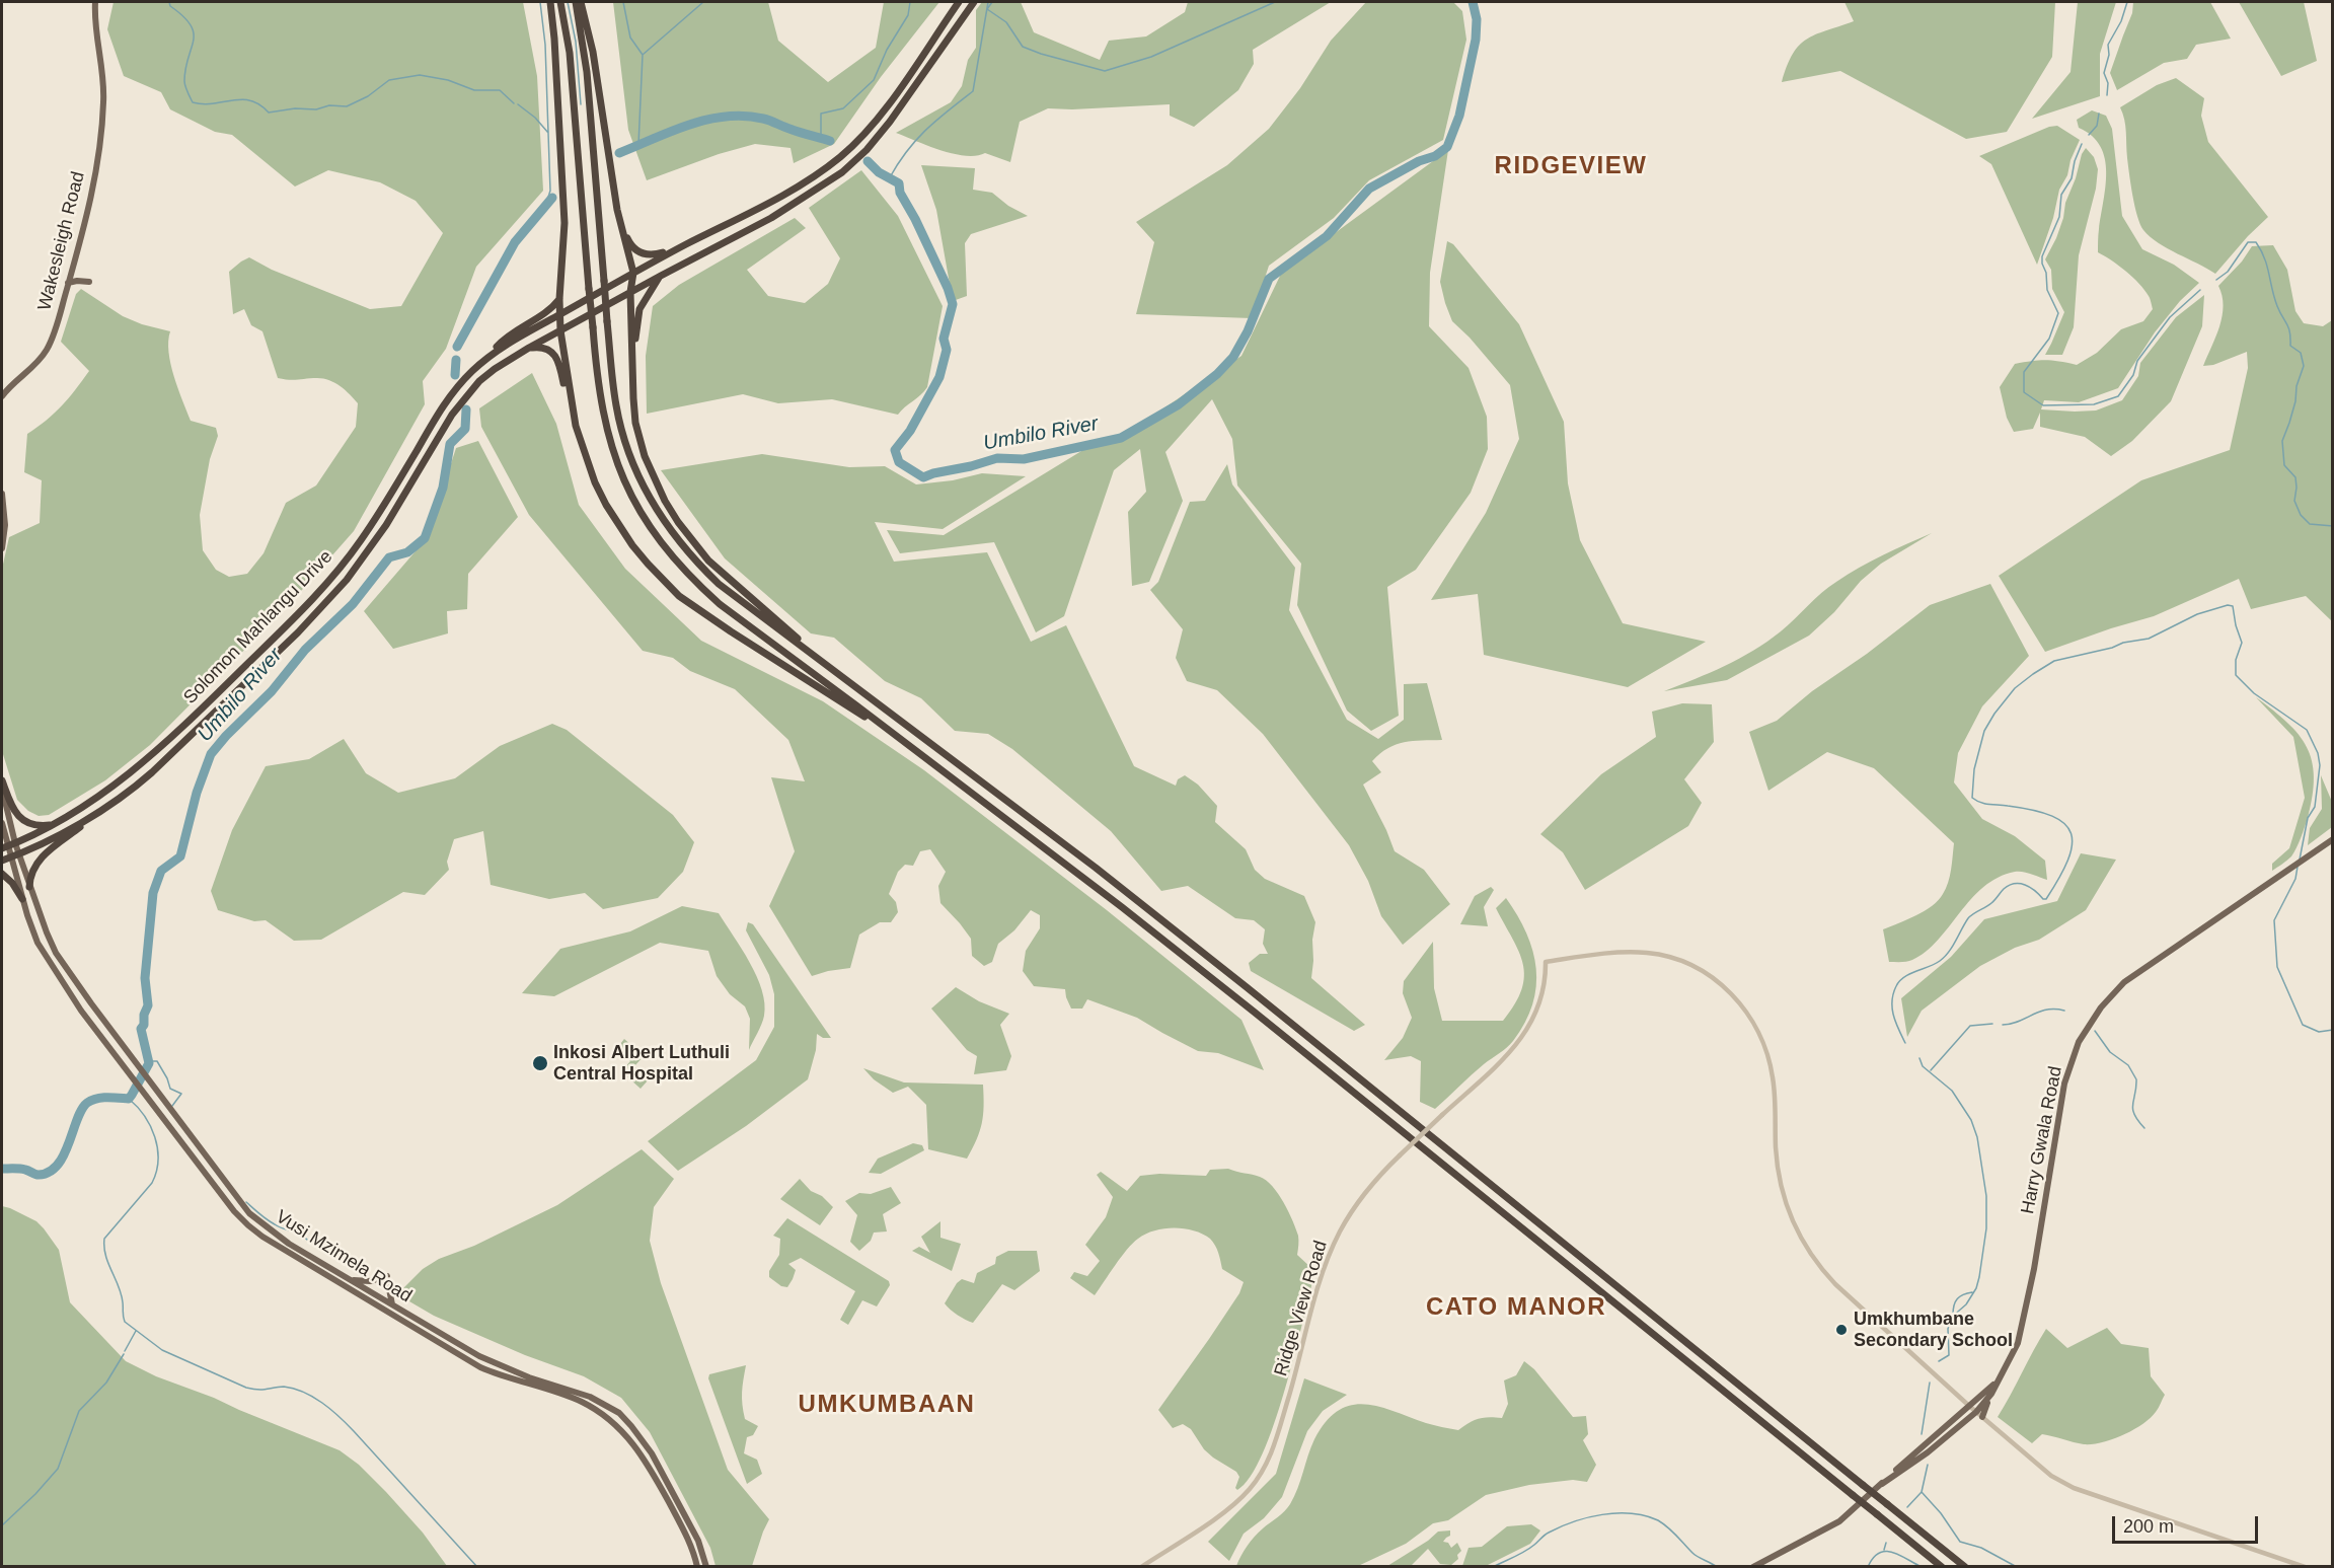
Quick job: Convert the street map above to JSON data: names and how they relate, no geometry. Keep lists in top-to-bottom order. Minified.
{"streets":{"highway":["Solomon Mahlangu Drive"],"main road":["Wakesleigh Road","Harry Gwala Road","Vusi Mzimela Road"],"street":["Ridge View Road"]},"crossings":[["Solomon Mahlangu Drive","Vusi Mzimela Road"],["Harry Gwala Road","Ridge View Road"]],"districts":["RIDGEVIEW","CATO MANOR","UMKUMBAAN"],"water":["Umbilo River"],"places":["Inkosi Albert Luthuli Central Hospital","Umkhumbane Secondary School"],"scale_bar":"200 m"}
